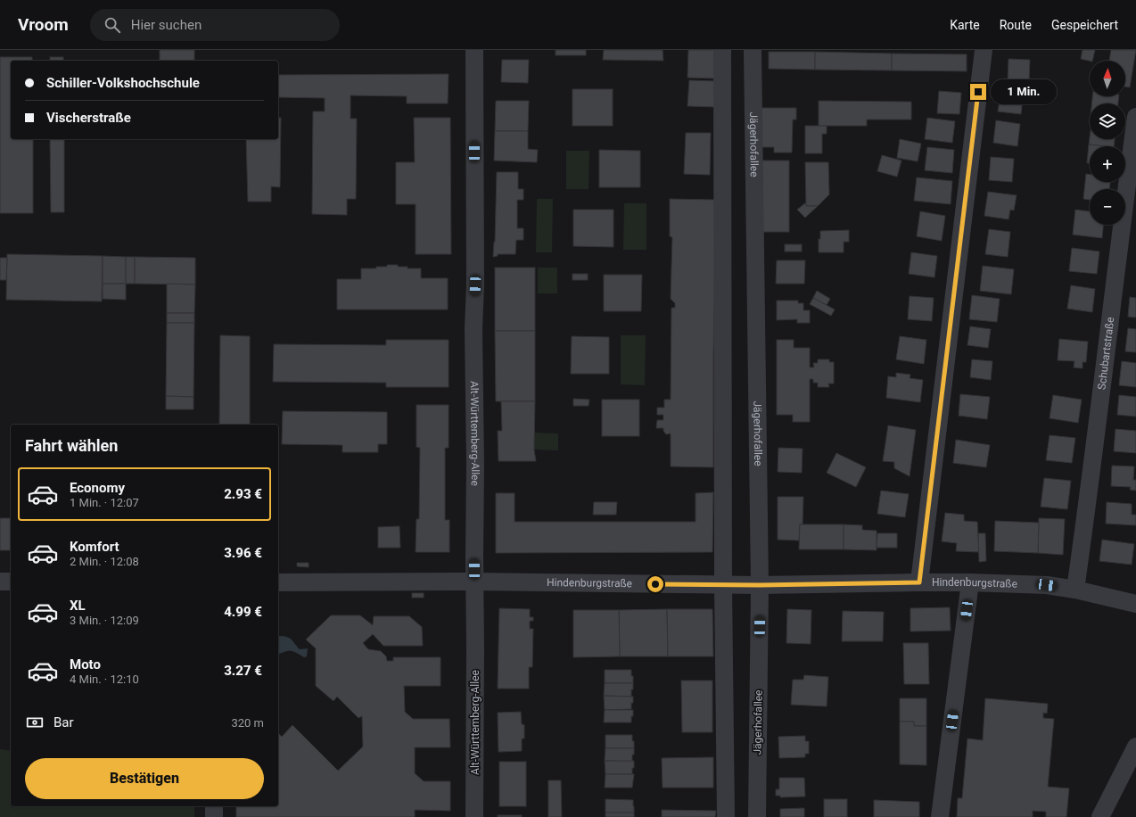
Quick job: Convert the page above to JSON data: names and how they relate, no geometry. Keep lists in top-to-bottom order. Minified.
{"streets":{"street":["Jägerhofallee","Schubartstraße","Alt-Württemberg-Allee","Hindenburgstraße"]},"crossings":[["Jägerhofallee","Hindenburgstraße"],["Schubartstraße","Hindenburgstraße"],["Alt-Württemberg-Allee","Hindenburgstraße"]],"north":"top","page":{"header":"Vroom","search":"Hier suchen","nav":["Karte","Route","Gespeichert"],"map_buttons":["+","−"],"banner":["Schiller-Volkshochschule","Vischerstraße"],"bubble":"1 Min.","heading":"Fahrt wählen","list":[{"name":"Economy","note":"1 Min. · 12:07","value":"2.93 €"},{"name":"Komfort","note":"2 Min. · 12:08","value":"3.96 €"},{"name":"XL","note":"3 Min. · 12:09","value":"4.99 €"},{"name":"Moto","note":"4 Min. · 12:10","value":"3.27 €"}],"pay":["Bar","320 m"],"buttons":"Bestätigen"}}
